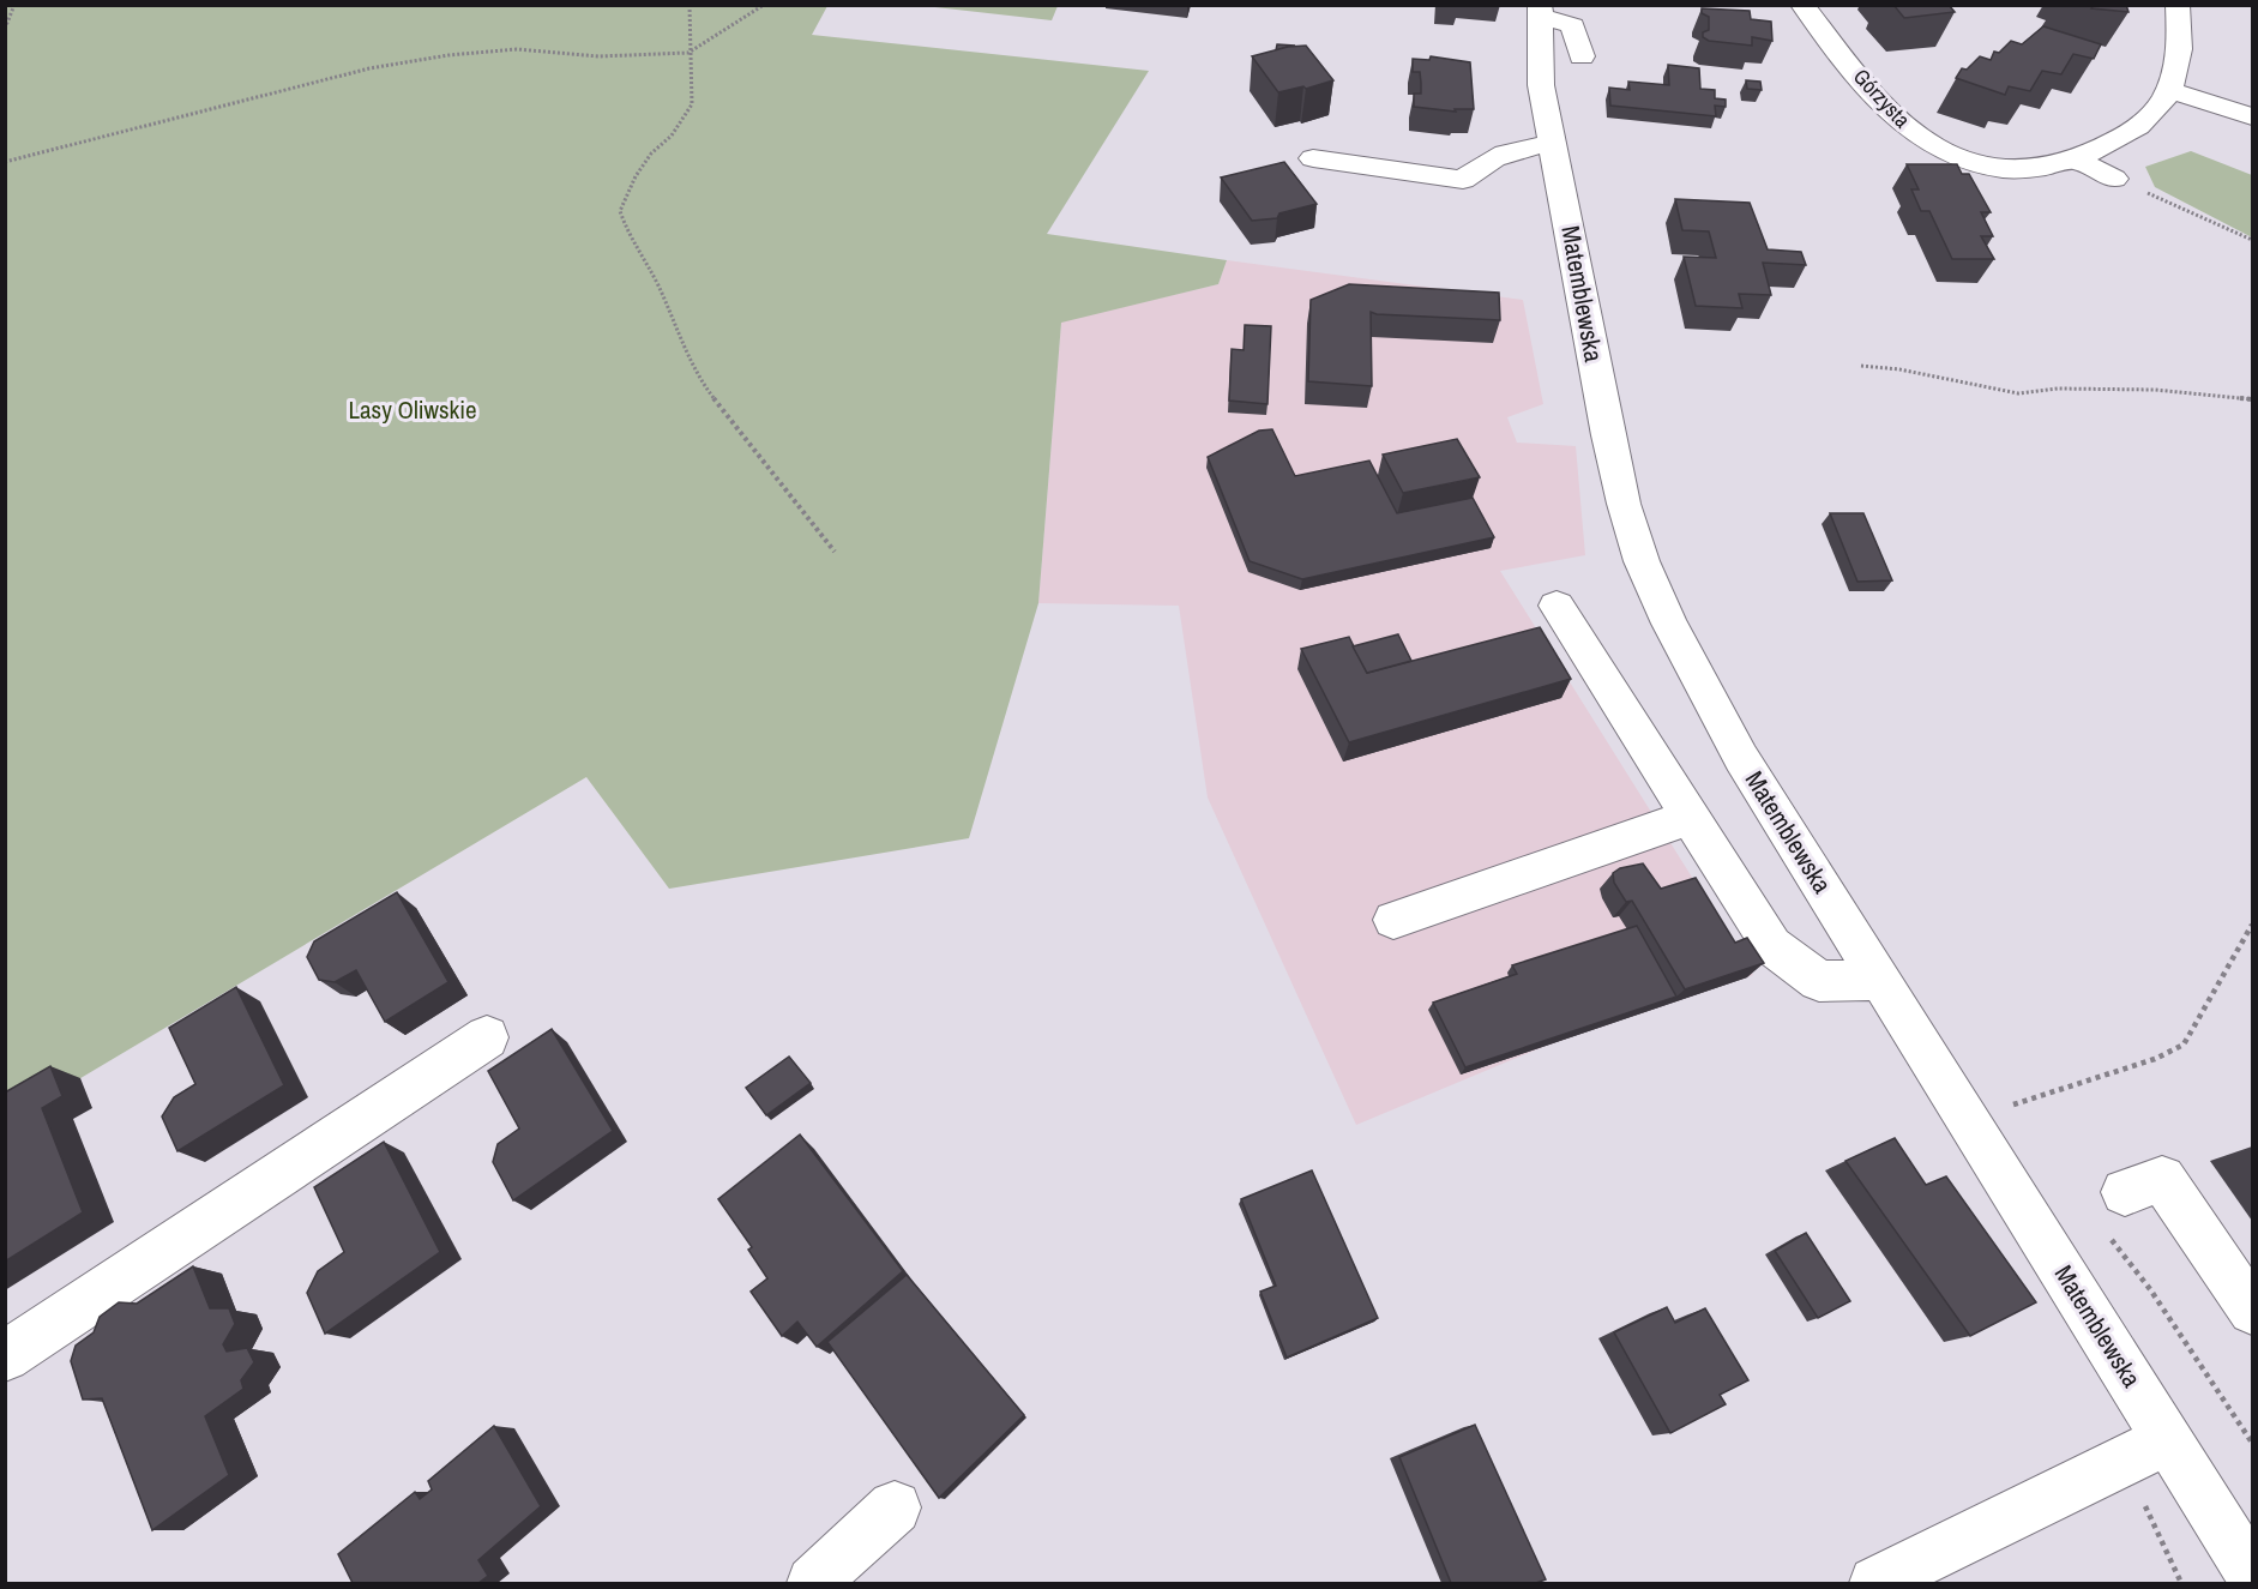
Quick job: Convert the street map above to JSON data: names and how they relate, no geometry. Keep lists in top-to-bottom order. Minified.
{"streets":{"street":["Górzysta","Matemblewska"]},"parks":["Lasy Oliwskie"]}
